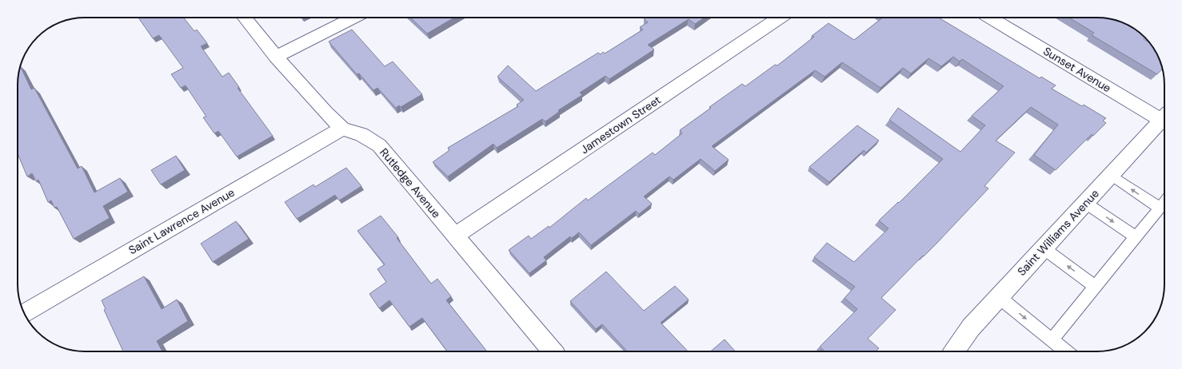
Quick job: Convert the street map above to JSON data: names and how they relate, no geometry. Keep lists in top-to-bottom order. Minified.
{"streets":{"street":["Sunset Avenue","Jamestown Street","Rutledge Avenue","Saint Lawrence Avenue","Saint Williams Avenue"]},"crossings":[["Jamestown Street","Rutledge Avenue"],["Rutledge Avenue","Saint Lawrence Avenue"]]}
